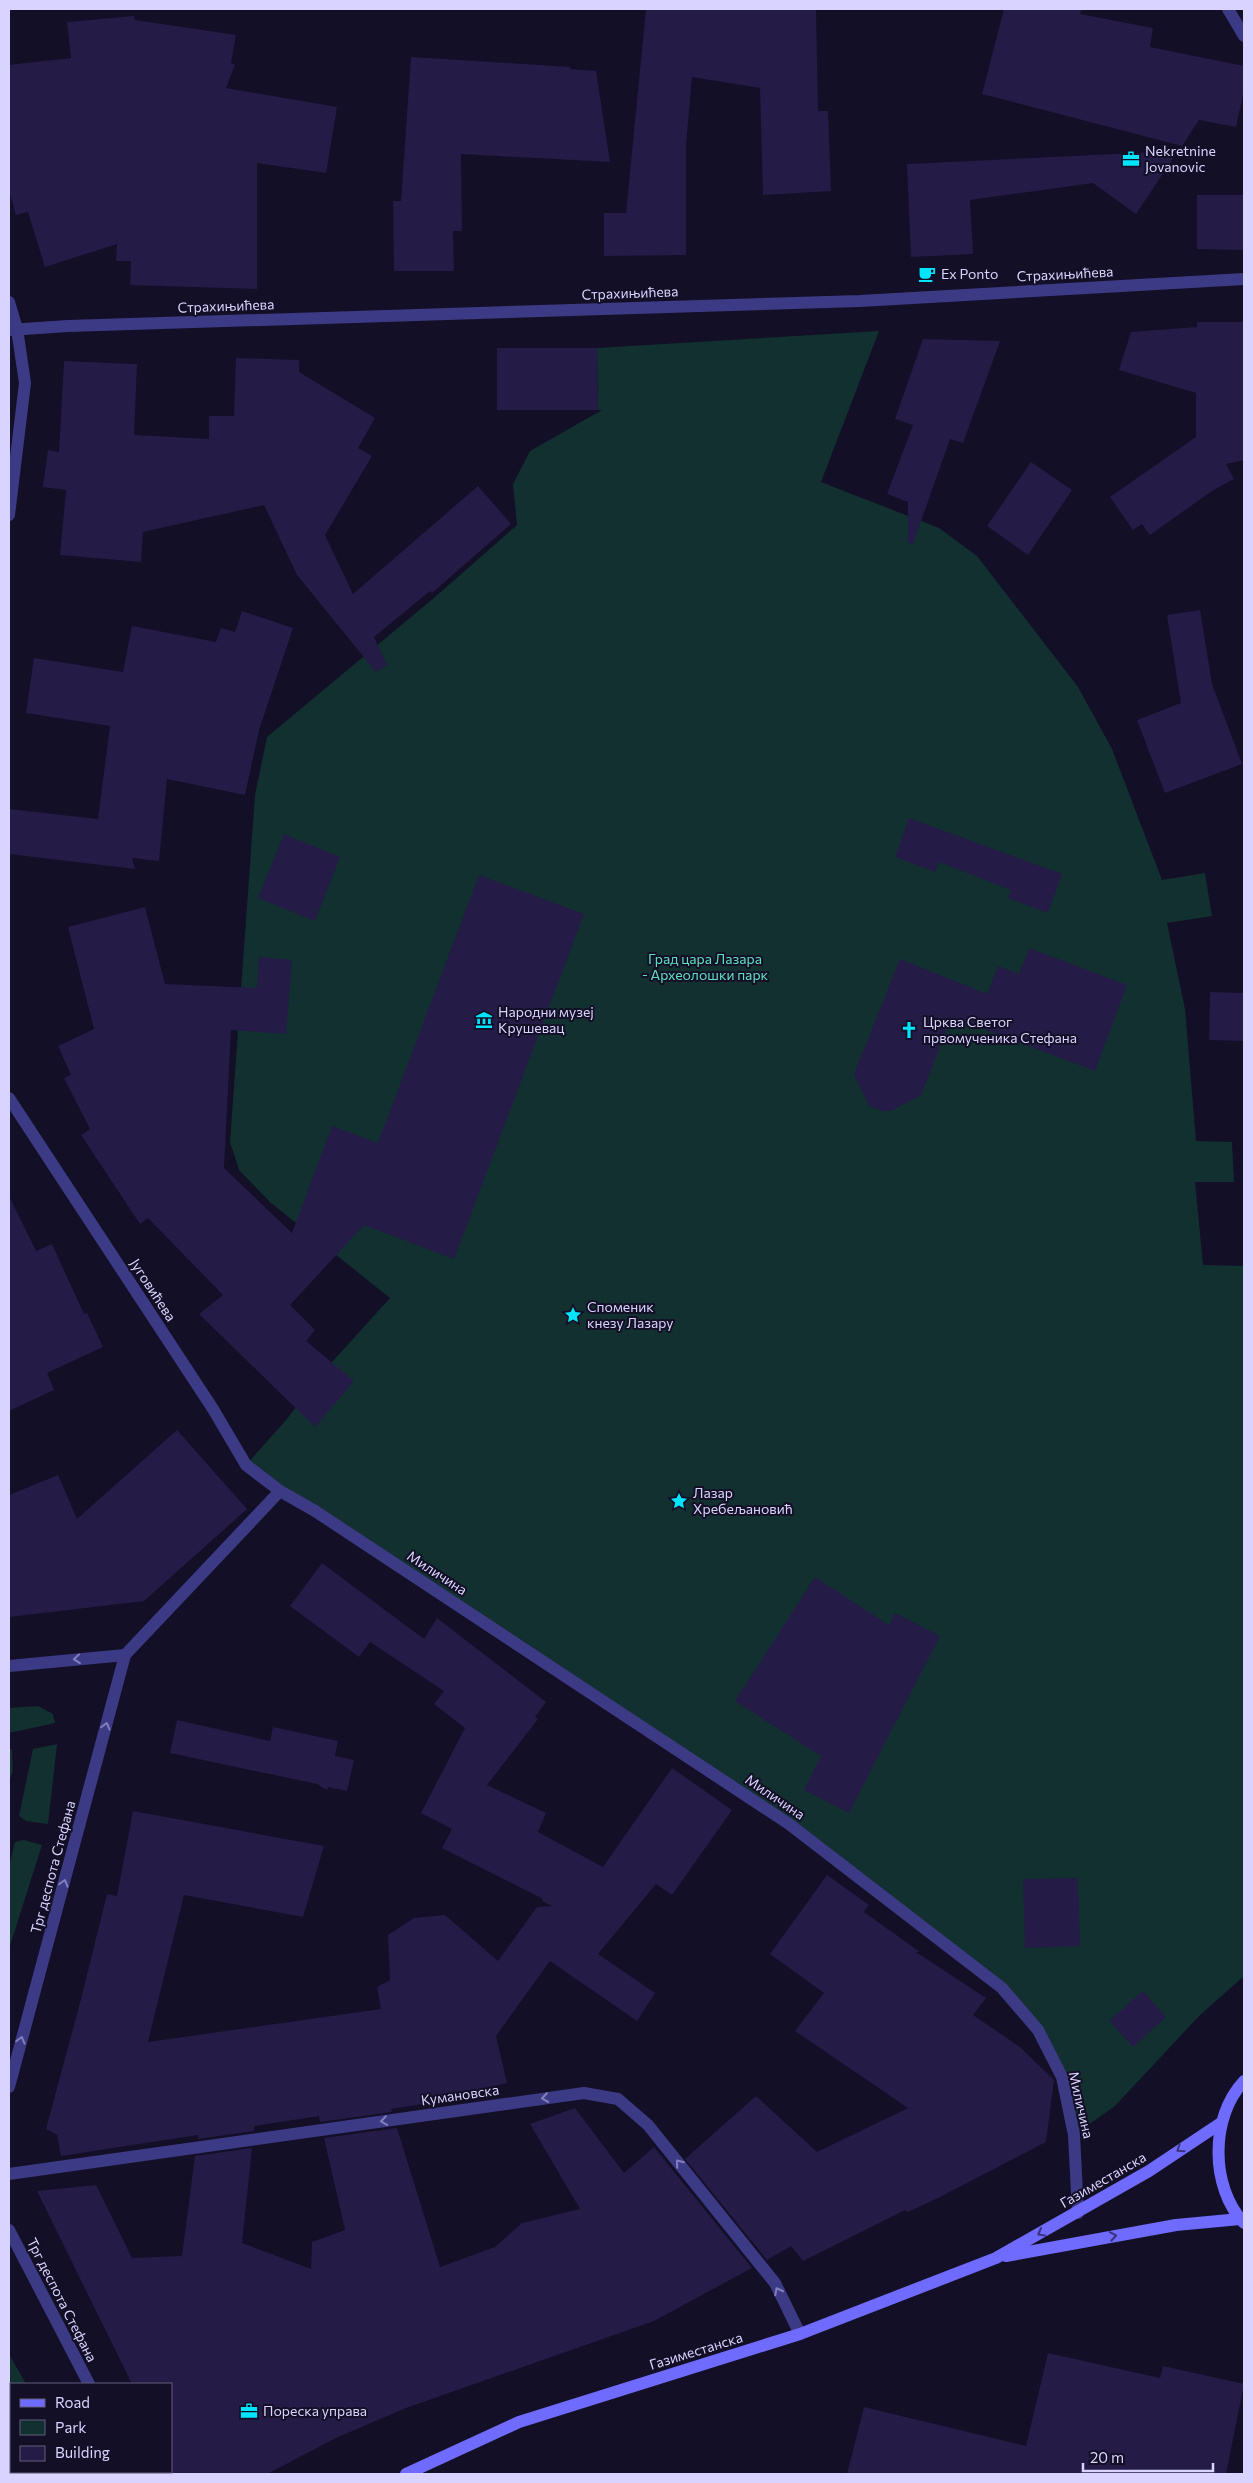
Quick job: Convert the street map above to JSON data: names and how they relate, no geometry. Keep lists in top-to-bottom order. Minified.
{"streets":{"main road":["Газиместанска"],"street":["Страхињићева","Југовићева","Миличина","Трг деспота Стефана","Кумановска"]},"crossings":[["Југовићева","Миличина"],["Југовићева","Трг деспота Стефана"],["Миличина","Газиместанска"],["Кумановска","Газиместанска"]],"one_way":["Трг деспота Стефана","Кумановска"],"parks":["Град цара Лазара - Археолошки парк"],"places":{"office":["Nekretnine Jovanovic","Пореска управа"],"cafe":["Ex Ponto"],"museum":["Народни музеј Крушевац"],"church":["Црква Светог првомученика Стефана"],"place":["Споменик кнезу Лазару","Лазар Хребељановић"]},"legend":["Road","Park","Building"],"scale_bar":"20 m"}
